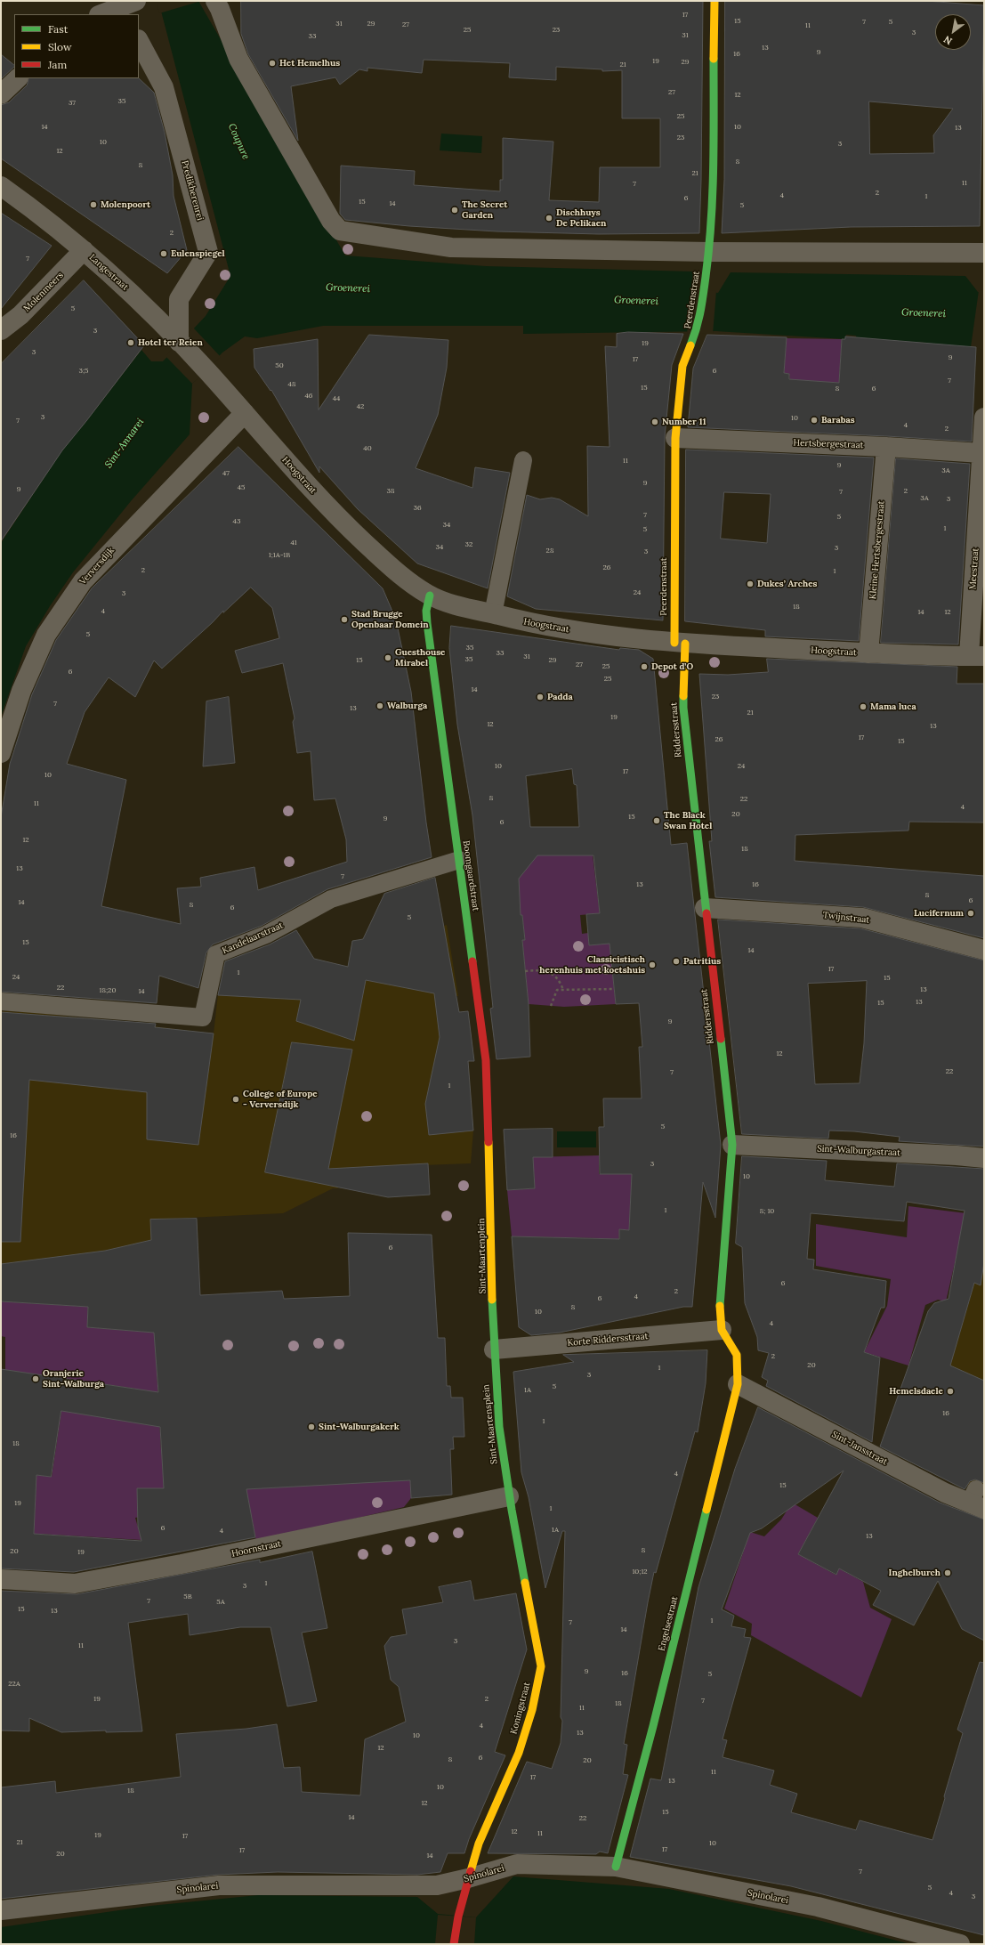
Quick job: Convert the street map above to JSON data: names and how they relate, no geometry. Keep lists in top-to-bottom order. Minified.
{"streets":{"street":["Predikherenrei","Langestraat","Molenmeers","Peerdenstraat","Hertsbergestraat","Hoogstraat","Kleine Hertsbergestraat","Verversdijk","Meestraat","Riddersstraat","Boomgaardstraat","Twijnstraat","Sint-Walburgastraat","Sint-Maartenplein","Korte Riddersstraat","Sint-Maartensplein","Sint-Jansstraat","Hoornstraat","Engelsestraat","Koningstraat","Spinolarei"],"lane":["Kandelaarstraat"]},"crossings":[["Predikherenrei","Langestraat"],["Langestraat","Molenmeers"],["Langestraat","Hoogstraat"],["Peerdenstraat","Hertsbergestraat"],["Peerdenstraat","Hoogstraat"],["Peerdenstraat","Riddersstraat"],["Hertsbergestraat","Kleine Hertsbergestraat"],["Hertsbergestraat","Meestraat"],["Hoogstraat","Kleine Hertsbergestraat"],["Hoogstraat","Verversdijk"],["Hoogstraat","Meestraat"],["Hoogstraat","Riddersstraat"],["Hoogstraat","Boomgaardstraat"],["Riddersstraat","Twijnstraat"],["Riddersstraat","Sint-Walburgastraat"],["Riddersstraat","Korte Riddersstraat"],["Riddersstraat","Sint-Jansstraat"],["Riddersstraat","Engelsestraat"],["Boomgaardstraat","Kandelaarstraat"],["Boomgaardstraat","Sint-Maartenplein"],["Sint-Maartenplein","Korte Riddersstraat"],["Sint-Maartenplein","Sint-Maartensplein"],["Korte Riddersstraat","Sint-Maartensplein"],["Sint-Maartensplein","Hoornstraat"],["Sint-Maartensplein","Koningstraat"],["Sint-Jansstraat","Engelsestraat"],["Hoornstraat","Koningstraat"],["Engelsestraat","Spinolarei"],["Koningstraat","Spinolarei"]],"water":["Coupure","Groenerei","Sint-Annarei"],"places":["Het Hemelhus","Molenpoort","The Secret Garden","Dischhuys De Pelikaen","Eulenspiegel","Hotel ter Reien","Barabas","Number 11","Dukes’ Arches","Stad Brugge Openbaar Domein","Guesthouse Mirabel","Depot d’O","Padda","Walburga","Mama luca","The Black Swan Hotel","Lucifernum","Patritius","Classicistisch herenhuis met koetshuis","College of Europe - Verversdijk","Oranjerie Sint-Walburga","Hemelsdaele","Sint-Walburgakerk","Inghelburch"],"house_numbers":["17","15","7","5","31","29","27","11","25","23","3","31","33","13","9","16","19","29","21","27","12","35","37","25","14","10","13","23","10","3","12","8","8","21","11","7","2","4","1","6","15","14","5","2","7","5","3","19","3","9","17","50","3;5","6","7","48","15","8","6","46","44","42","3","10","7","4","2","40","11","9","3A","47","9","45","9","38","2","7","3A","3","36","7","5","43","34","1","5","41","32","34","3","28","3","1;1A-1B","26","2","1","24","3","18","4","14","12","5","35","33","31","35","15","29","27","25","6","25","14","23","7","13","21","19","12","13","17","26","15","10","24","17","10","8","22","11","4","20","15","9","6","12","18","13","7","13","16","8","6","14","8","6","5","15","14","17","1","24","15","22","13","18;20","14","13","15","9","12","22","7","1","5","16","3","10","1","8; 10","6","6","2","4","6","8","10","4","2","20","1","3","5","1A","16","1","18","4","15","19","1","6","1A","4","13","8","20","19","10;12","1","3","5B","7","5A","15","13","1","7","14","3","11","9","16","5","22A","19","2","7","18","11","4","13","10","12","6","8","20","11","17","13","10","18","12","15","14","22","12","11","19","17","21","10","17","17","20","14","7","5","4","3"],"legend":["Fast","Slow","Jam"],"north":"bottom left"}
